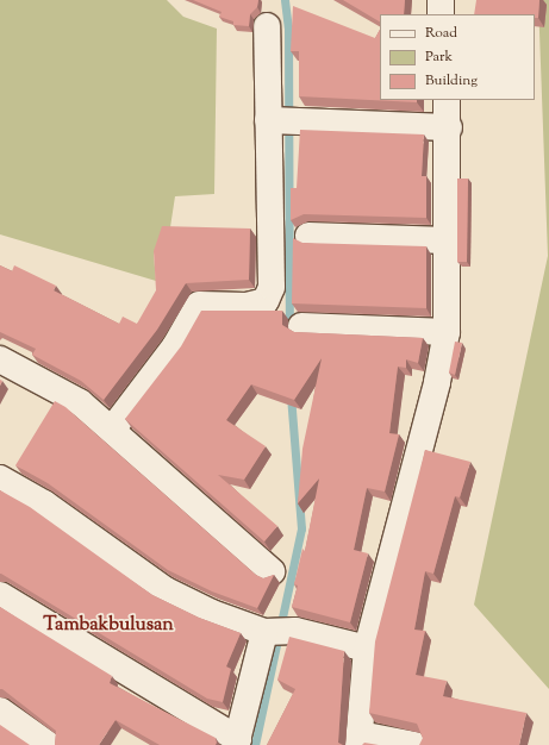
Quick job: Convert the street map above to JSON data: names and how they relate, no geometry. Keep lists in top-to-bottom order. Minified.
{"districts":["Tambakbulusan"],"legend":["Road","Park","Building"]}
